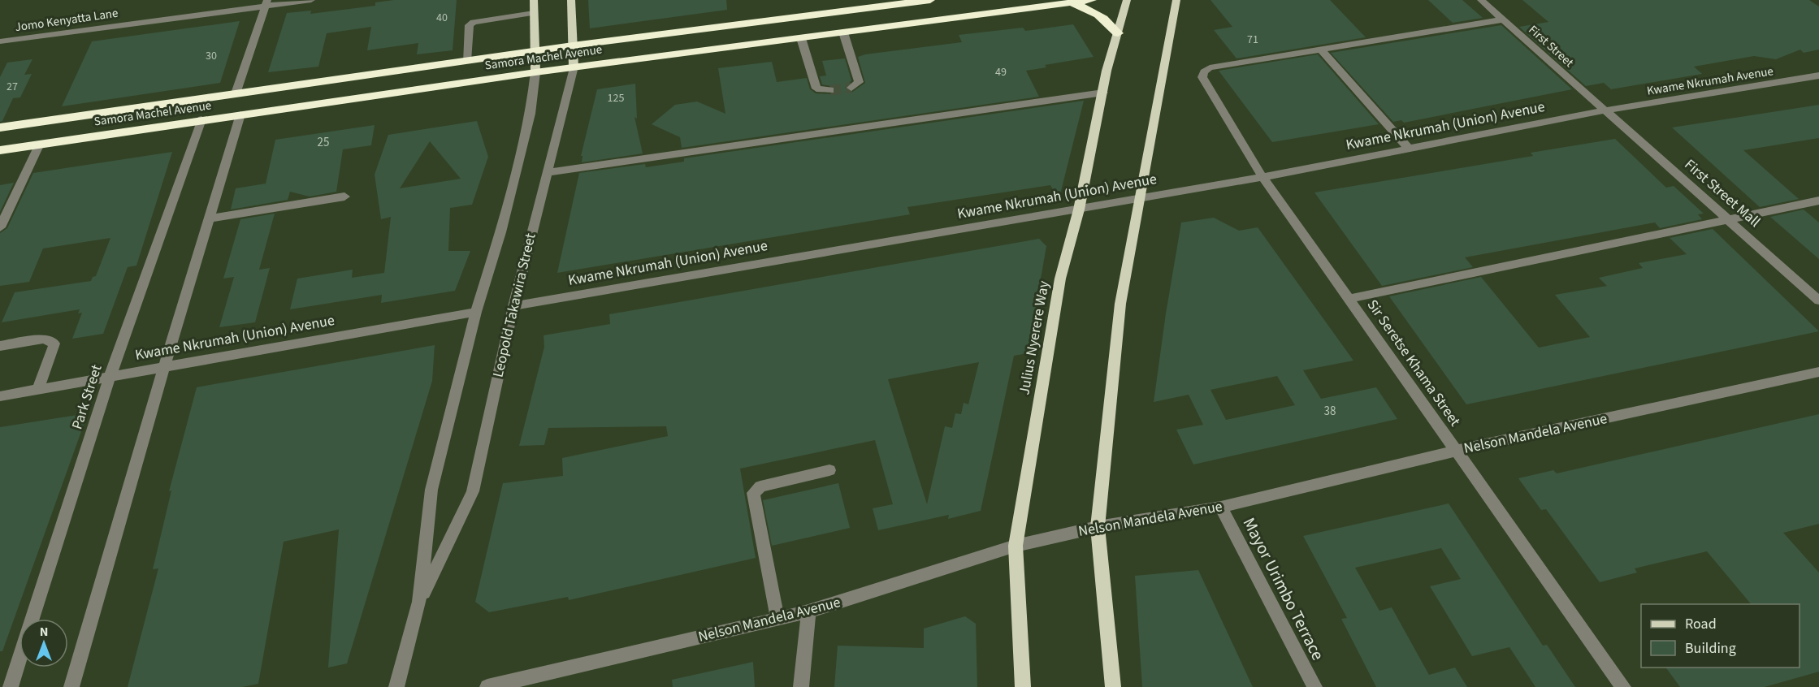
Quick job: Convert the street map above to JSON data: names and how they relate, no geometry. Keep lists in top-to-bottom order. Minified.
{"streets":{"highway":["Samora Machel Avenue"],"main road":["Leopold Takawira Street","Julius Nyerere Way"],"street":["Jomo Kenyatta Lane","First Street","Kwame Nkrumah Avenue","Kwame Nkrumah (Union) Avenue","First Street Mall","Sir Seretse Khama Street","Park Street","Nelson Mandela Avenue","Mayor Urimbo Terrace"]},"crossings":[["First Street","Kwame Nkrumah Avenue"],["First Street","Kwame Nkrumah (Union) Avenue"],["First Street","First Street Mall"],["Samora Machel Avenue","Leopold Takawira Street"],["Samora Machel Avenue","Park Street"],["Kwame Nkrumah Avenue","Kwame Nkrumah (Union) Avenue"],["Kwame Nkrumah Avenue","First Street Mall"],["Kwame Nkrumah (Union) Avenue","First Street Mall"],["Kwame Nkrumah (Union) Avenue","Leopold Takawira Street"],["Kwame Nkrumah (Union) Avenue","Julius Nyerere Way"],["Kwame Nkrumah (Union) Avenue","Sir Seretse Khama Street"],["Kwame Nkrumah (Union) Avenue","Park Street"],["Julius Nyerere Way","Nelson Mandela Avenue"],["Sir Seretse Khama Street","Nelson Mandela Avenue"],["Nelson Mandela Avenue","Mayor Urimbo Terrace"]],"house_numbers":["40","71","30","49","27","125","25","38"],"legend":["Road","Building"],"north":"top"}
